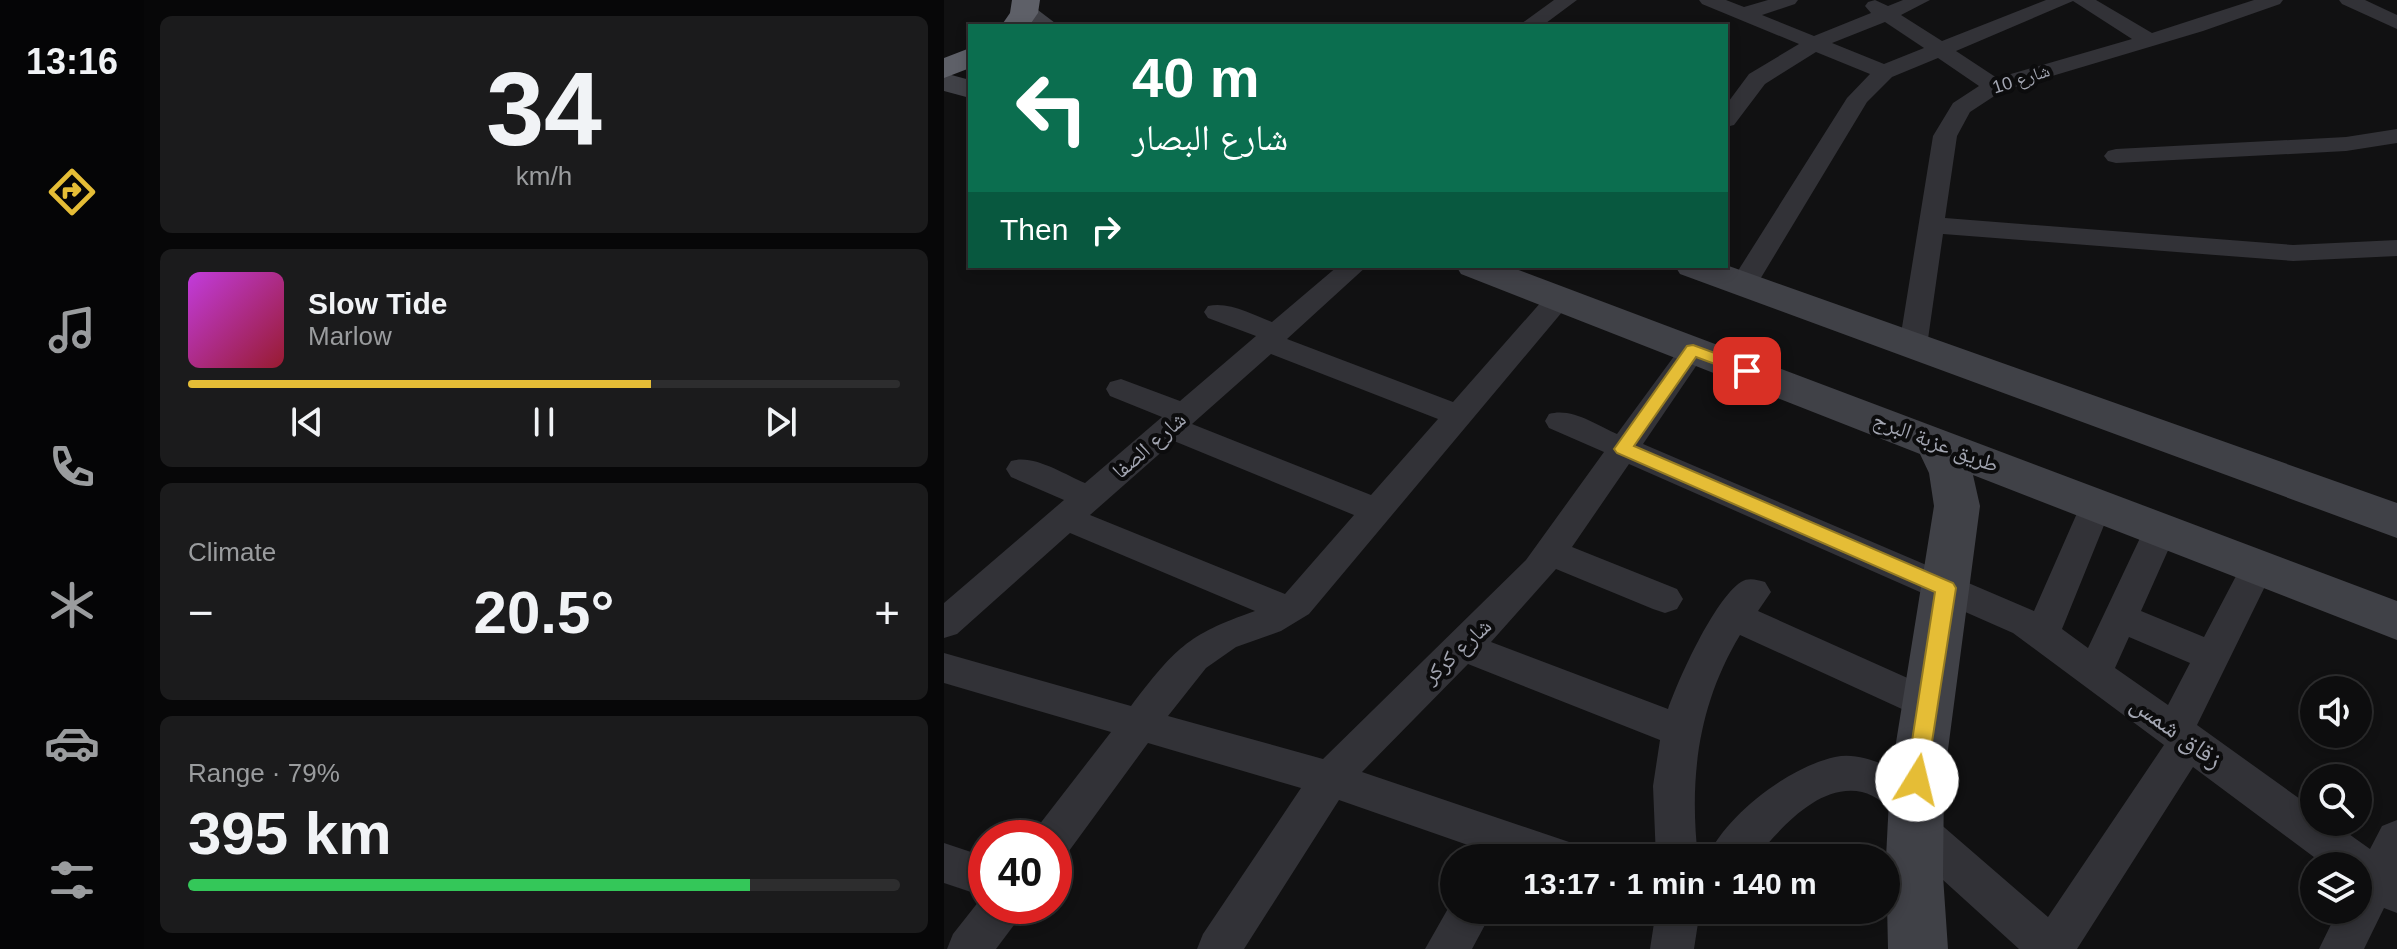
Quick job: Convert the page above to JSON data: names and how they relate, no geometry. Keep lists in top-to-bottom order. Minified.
{"streets":{"street":["شارع 10","طريق عزبة البرج","شارع الصفا","شارع كركر","زقاق شمس"]},"crossings":[["طريق عزبة البرج","شارع كركر"],["شارع كركر","زقاق شمس"]],"page":{"tabs":"13:16","tile":[["34","km/h"],"Climate",["Range · 79%","395 km"]],"turn":["40 m","شارع البصار"],"then":"Then","song":["Slow Tide","Marlow"],"heat":["−","20.5°","+"],"limit":"40","trip":"13:17 · 1 min · 140 m"}}
